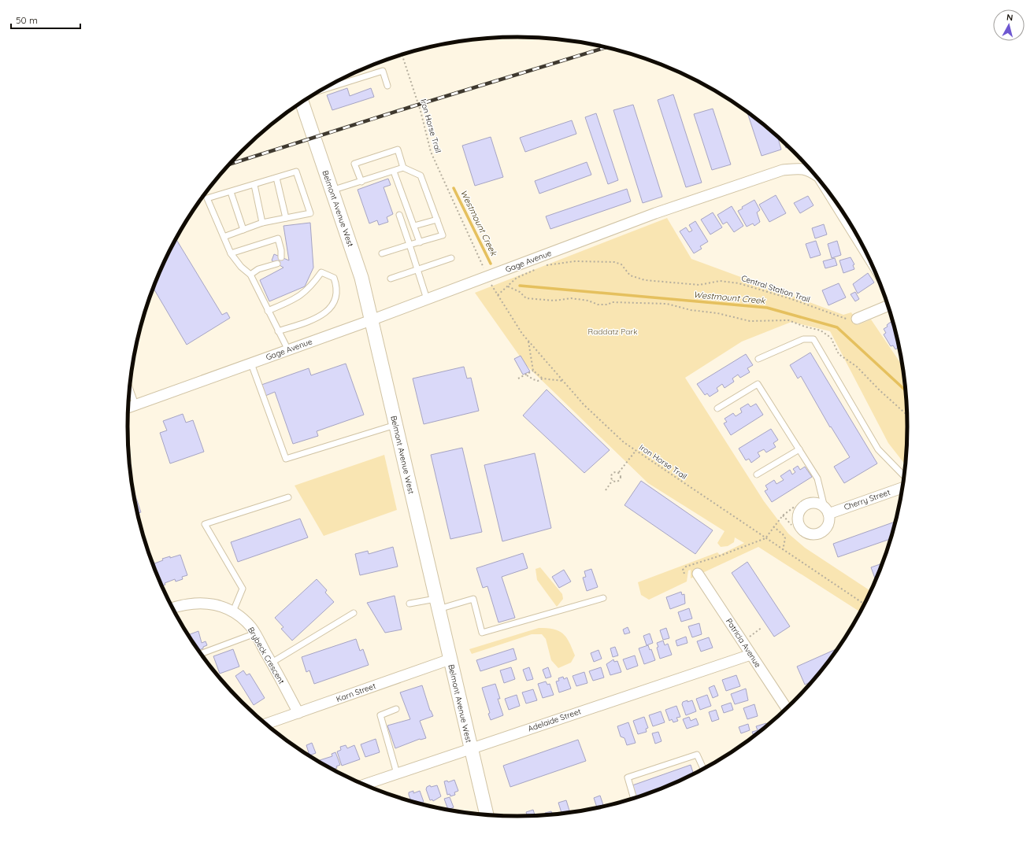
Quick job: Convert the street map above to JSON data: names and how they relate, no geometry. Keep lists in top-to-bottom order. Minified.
{"streets":{"street":["Belmont Avenue West","Gage Avenue","Cherry Street","Patricia Avenue","Brybeck Crescent","Karn Street","Adelaide Street"],"path":["Iron Horse Trail","Central Station Trail"]},"crossings":[["Belmont Avenue West","Gage Avenue"],["Belmont Avenue West","Karn Street"],["Belmont Avenue West","Adelaide Street"],["Patricia Avenue","Adelaide Street"],["Brybeck Crescent","Karn Street"]],"water":["Westmount Creek"],"parks":["Raddatz Park"],"scale_bar":"50 m","north":"top"}
